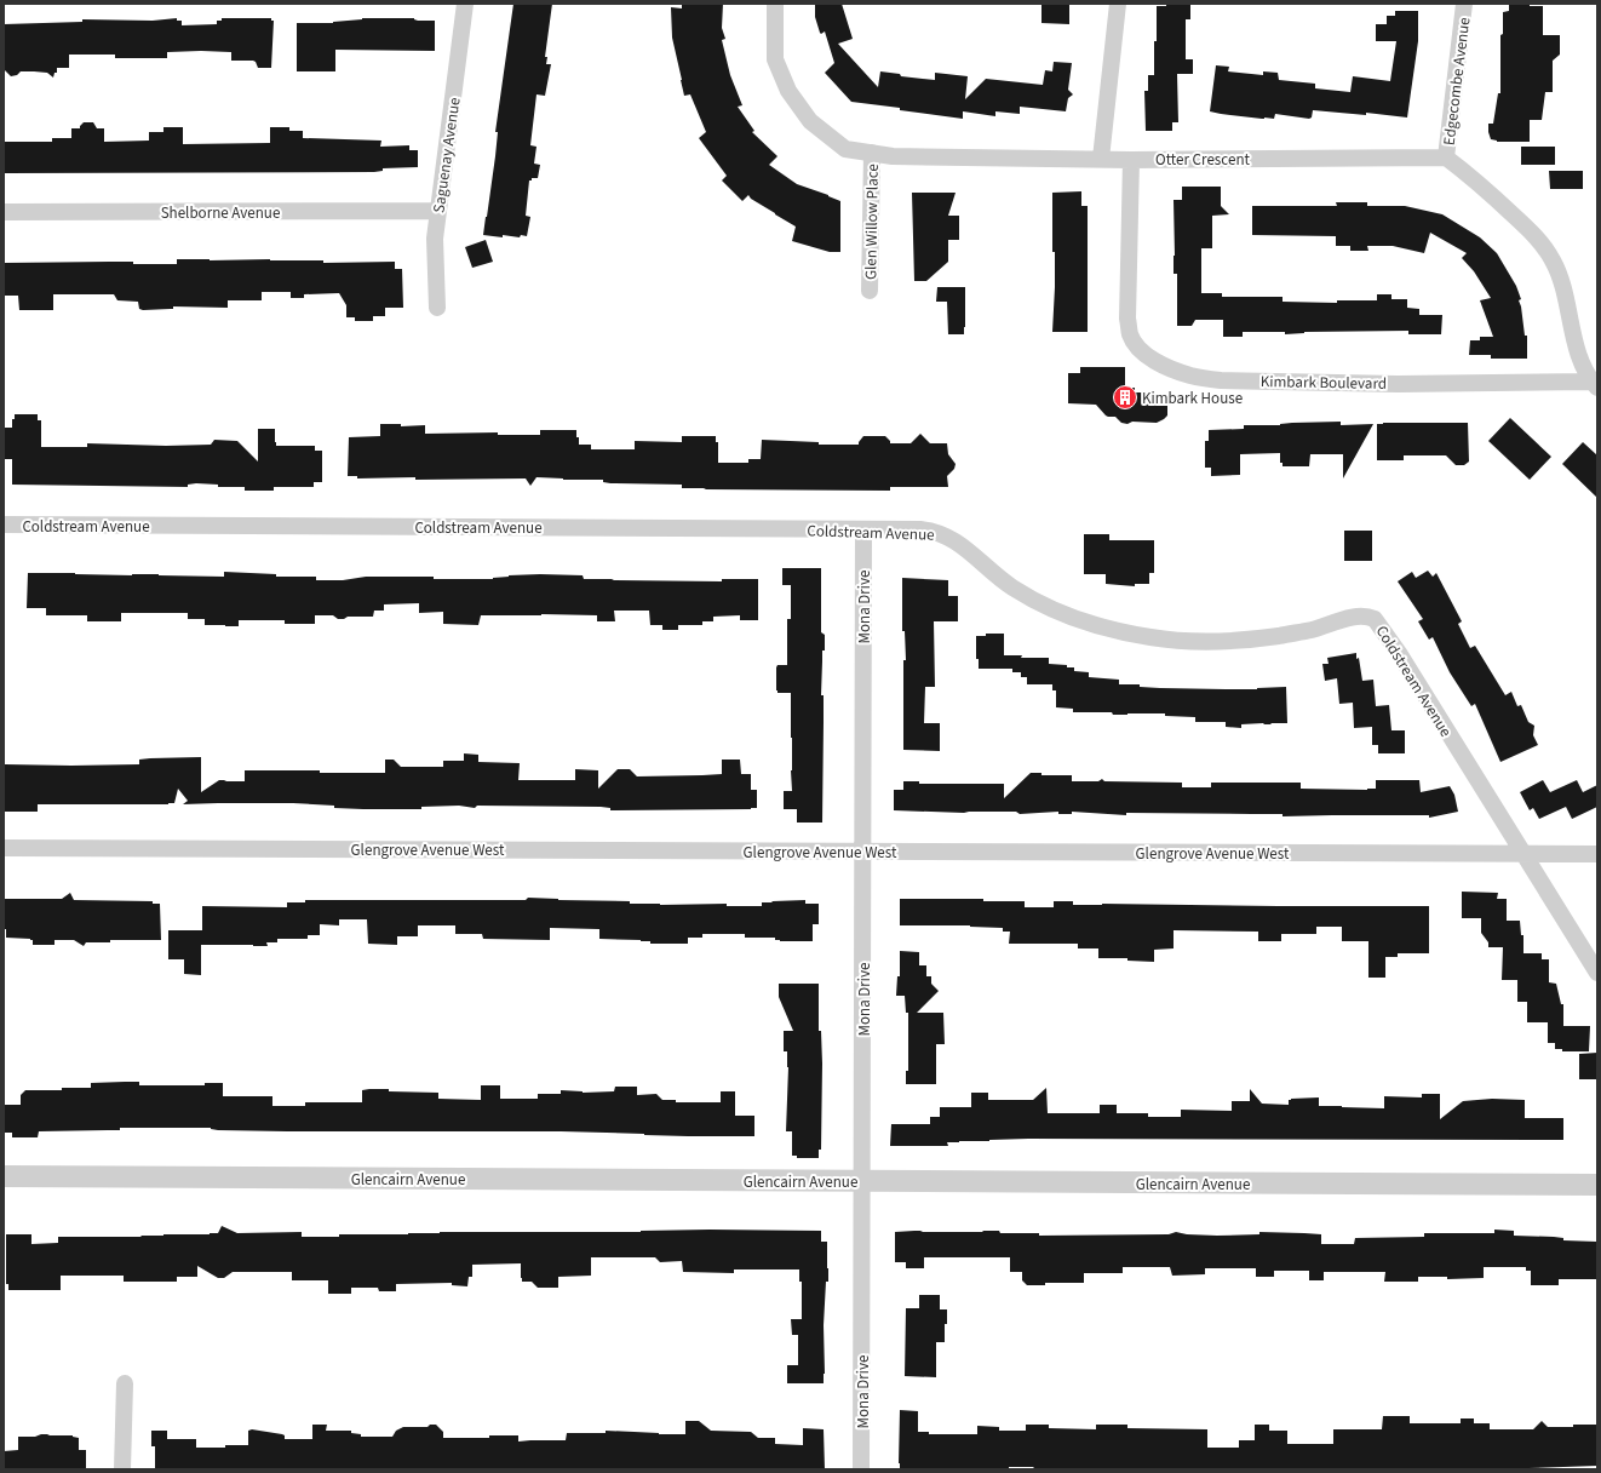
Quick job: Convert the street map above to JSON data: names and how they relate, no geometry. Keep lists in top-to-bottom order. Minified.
{"streets":{"street":["Edgecombe Avenue","Saguenay Avenue","Otter Crescent","Shelborne Avenue","Glen Willow Place","Kimbark Boulevard","Coldstream Avenue","Mona Drive","Glengrove Avenue West","Glencairn Avenue"]},"crossings":[["Edgecombe Avenue","Otter Crescent"],["Saguenay Avenue","Shelborne Avenue"],["Otter Crescent","Glen Willow Place"],["Otter Crescent","Kimbark Boulevard"],["Coldstream Avenue","Mona Drive"],["Coldstream Avenue","Glengrove Avenue West"],["Mona Drive","Glengrove Avenue West"],["Mona Drive","Glencairn Avenue"]],"places":{"building":["Kimbark House"]}}
